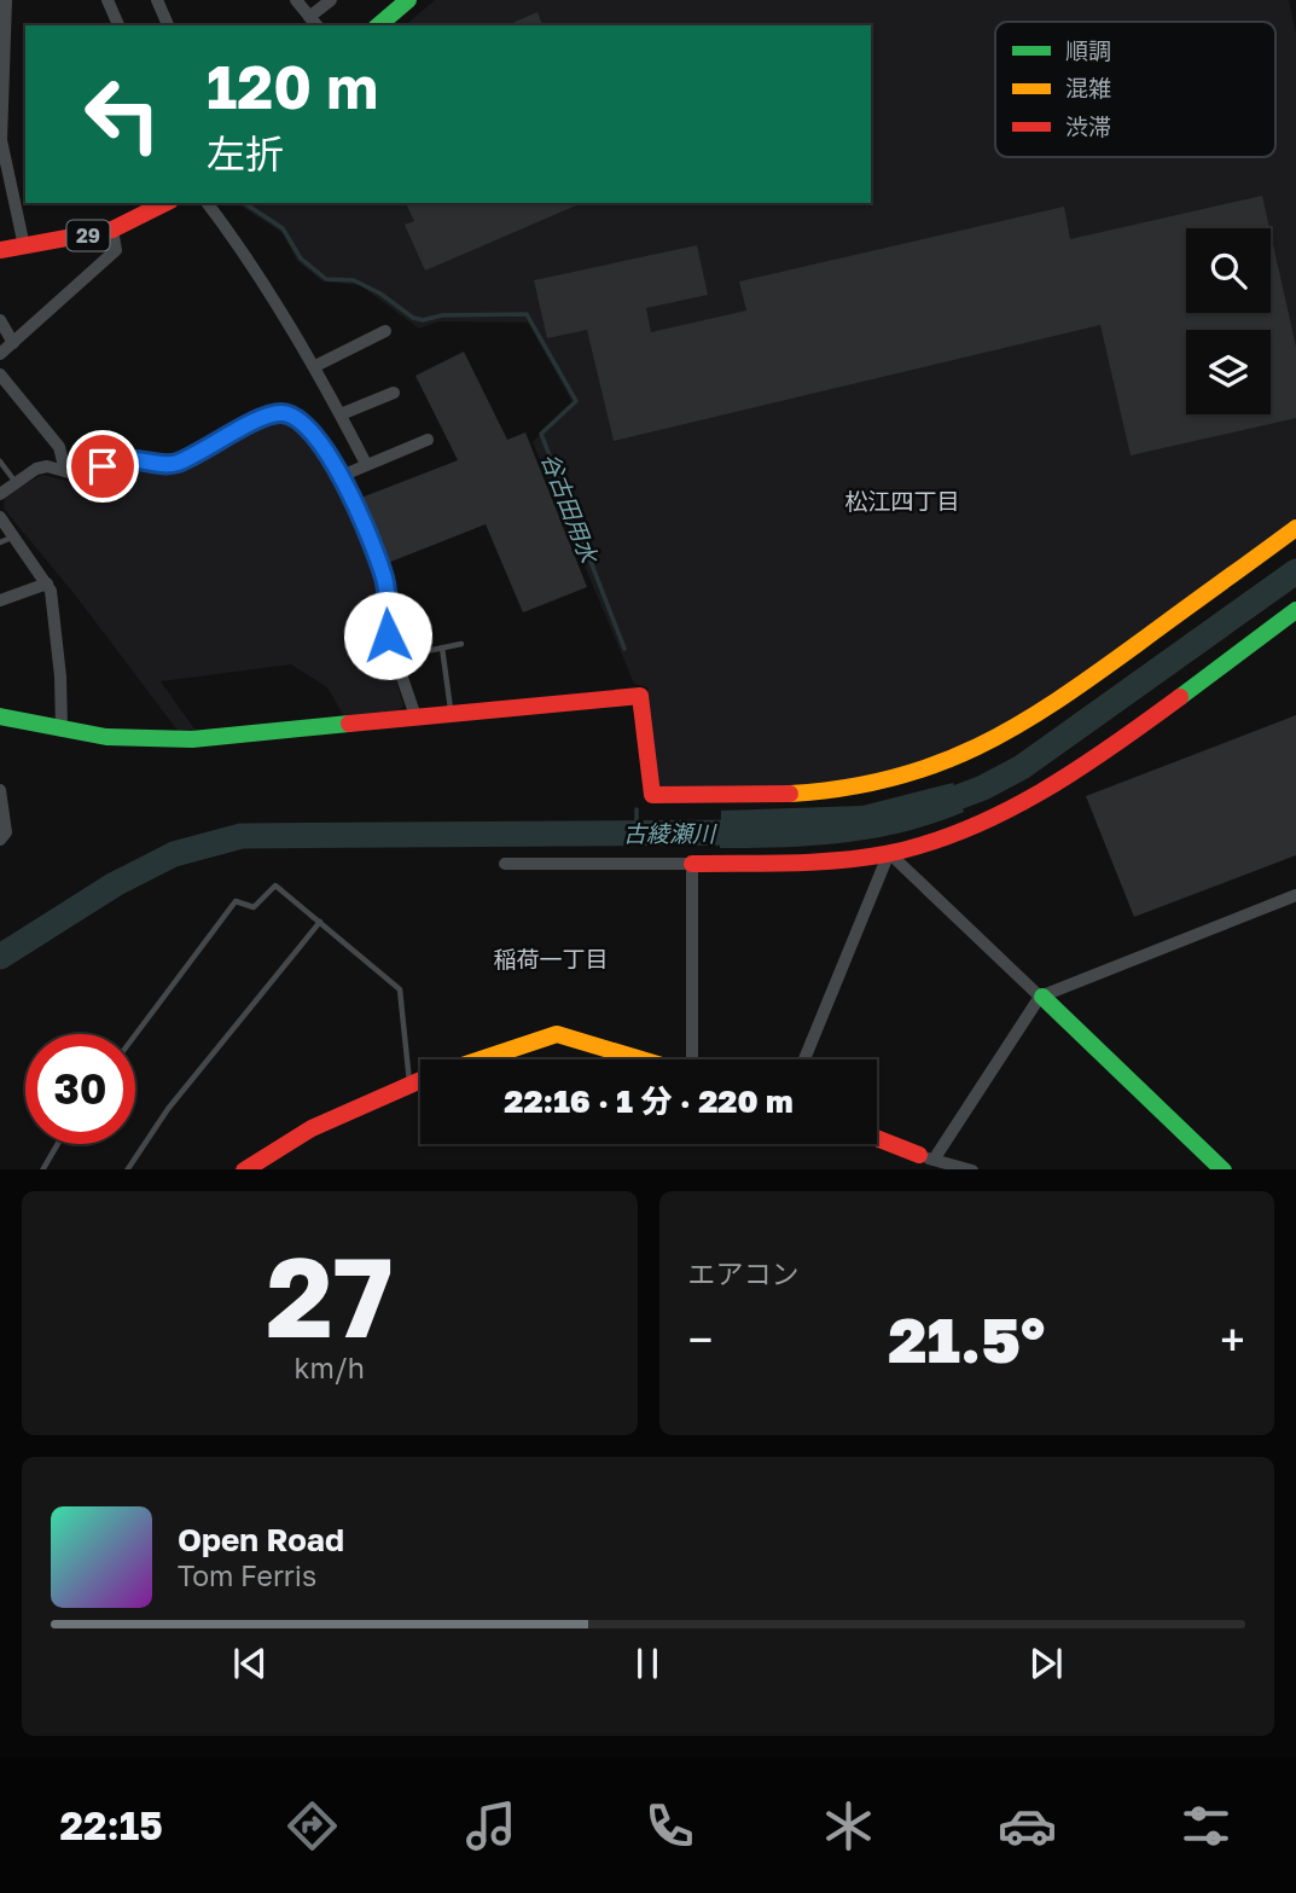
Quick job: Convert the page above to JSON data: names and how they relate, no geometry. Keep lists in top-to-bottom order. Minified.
{"streets":{"street":["29"]},"districts":["松江四丁目","稲荷一丁目"],"water":["谷古田用水","古綾瀬川"],"legend":["順調","混雑","渋滞"],"page":{"turn":["120 m","左折"],"limit":"30","trip":"22:16 · 1 分 · 220 m","tile":[["27","km/h"],"エアコン"],"heat":["−","21.5°","+"],"song":["Open Road","Tom Ferris"],"tabs":"22:15"}}
